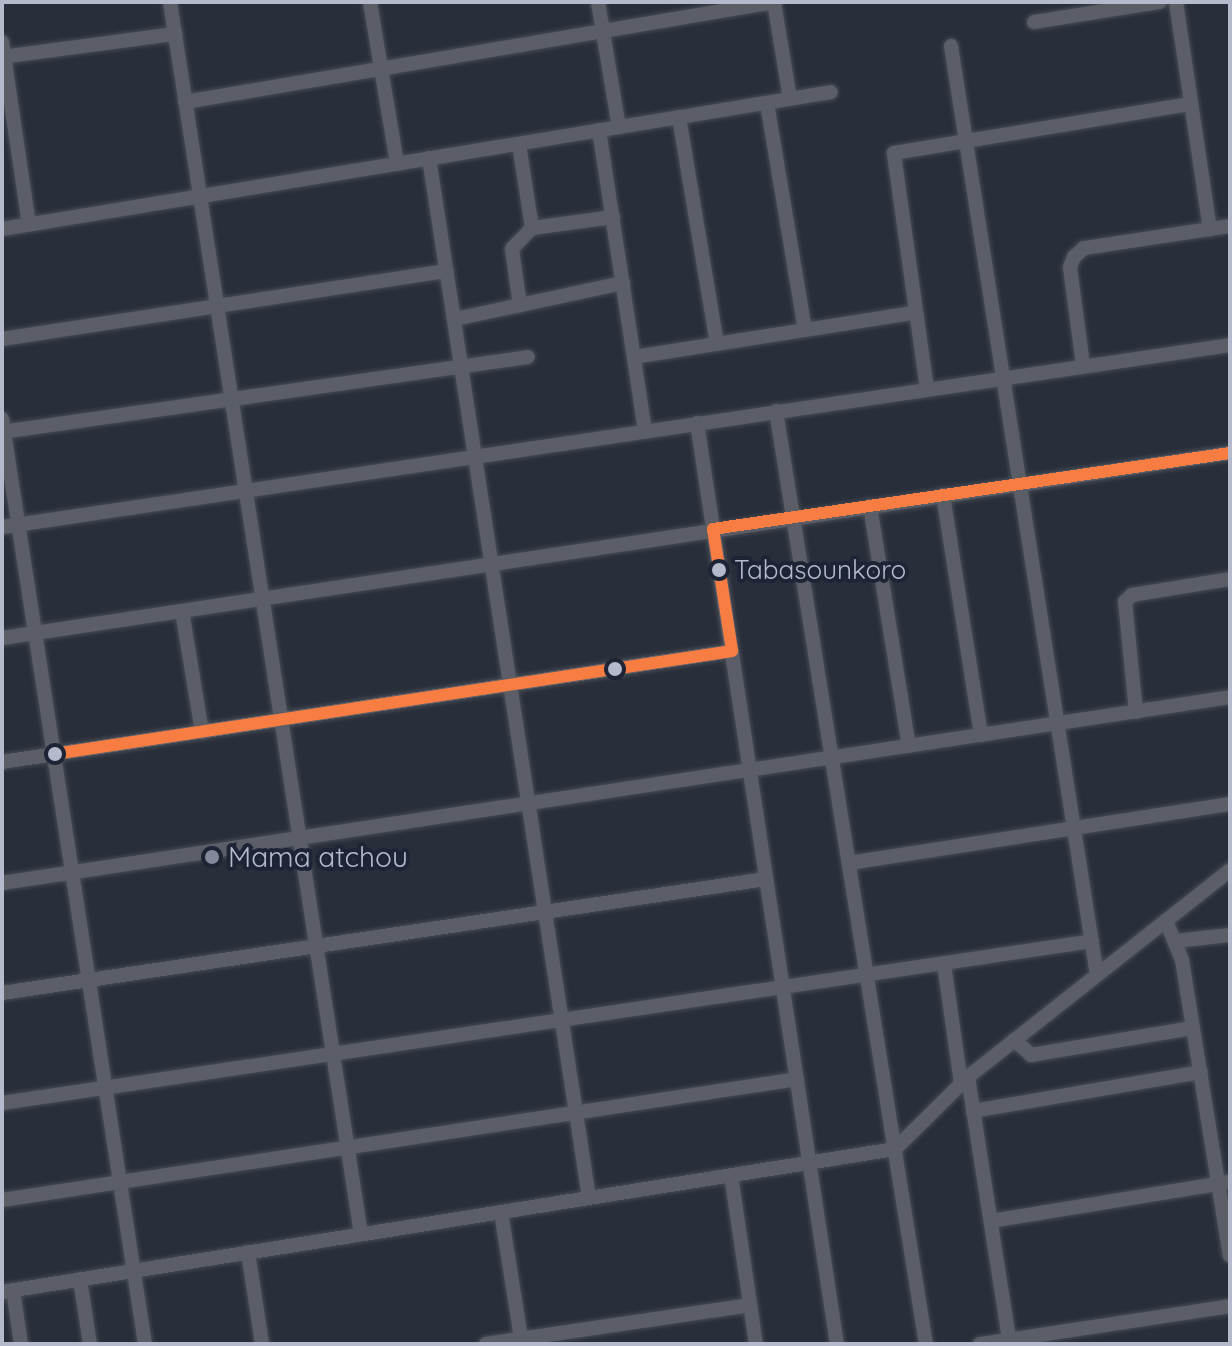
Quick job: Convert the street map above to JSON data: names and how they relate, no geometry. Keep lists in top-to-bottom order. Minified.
{"places":["Tabasounkoro","Mama atchou"]}
